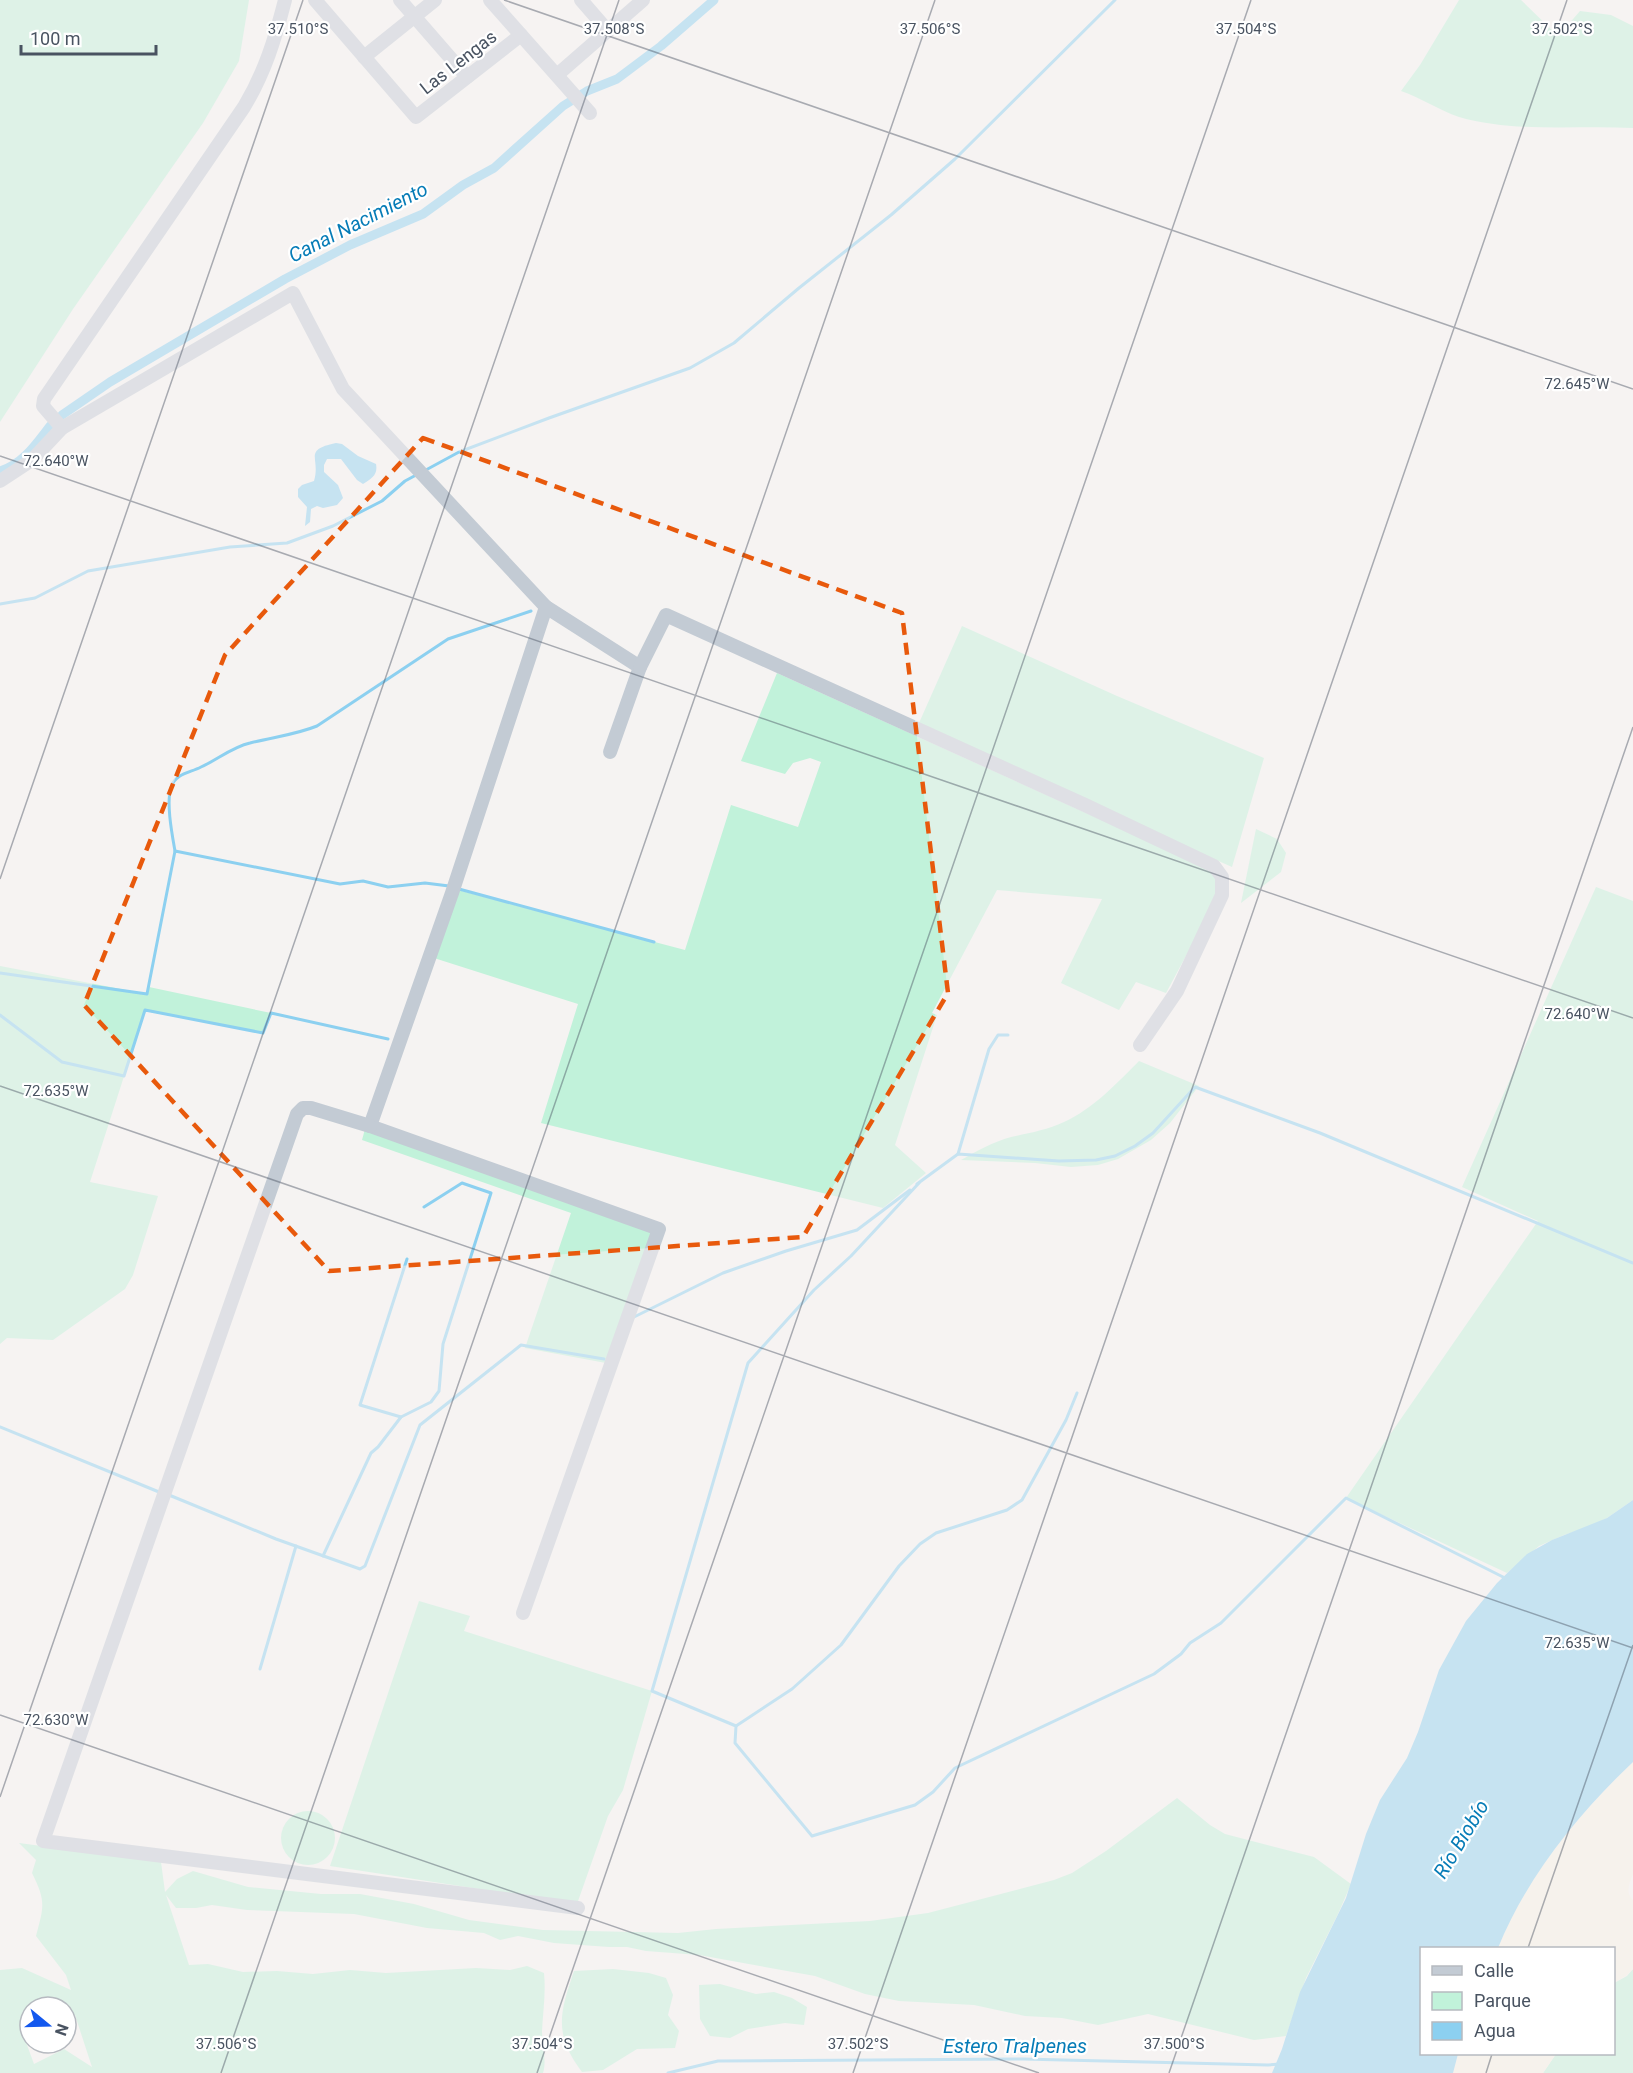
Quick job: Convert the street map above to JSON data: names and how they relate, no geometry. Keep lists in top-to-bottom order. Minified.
{"streets":{"street":["Las Lengas"]},"water":["Canal Nacimiento","Río Biobío","Estero Tralpenes"],"legend":["Calle","Parque","Agua"],"scale_bar":"100 m","north":"right","coordinates":["37.510°S","37.502°S","37.508°S","37.506°S","37.504°S","72.645°W","72.640°W","72.635°W","72.630°W","37.500°S"]}
